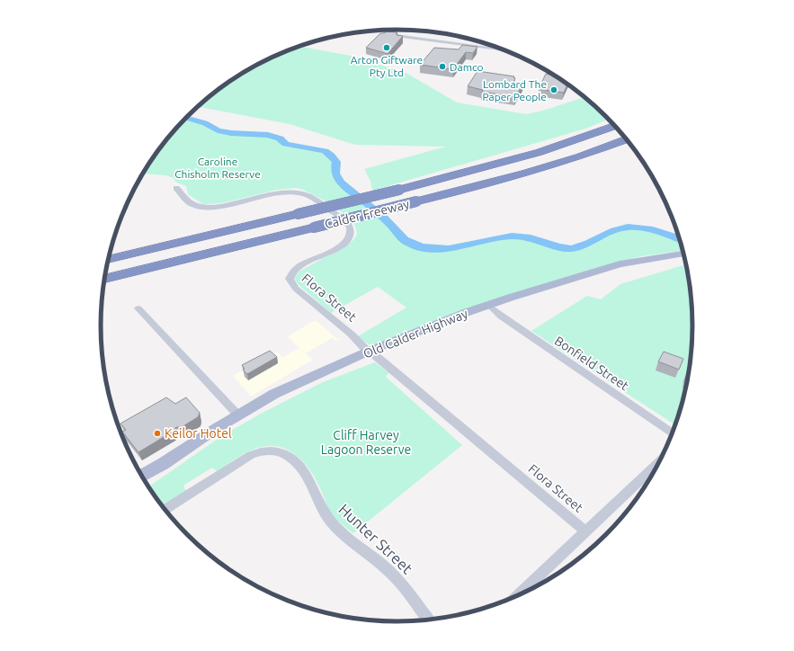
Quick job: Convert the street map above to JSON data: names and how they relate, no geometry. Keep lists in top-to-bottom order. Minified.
{"streets":{"highway":["Calder Freeway"],"main road":["Old Calder Highway"],"street":["Flora Street","Bonfield Street","Hunter Street"]},"crossings":[["Flora Street","Old Calder Highway"],["Old Calder Highway","Bonfield Street"]],"parks":["Caroline Chisholm Reserve","Cliff Harvey Lagoon Reserve"],"places":["Arton Giftware Pty Ltd","Damco","Lombard The Paper People","Keilor Hotel"]}
